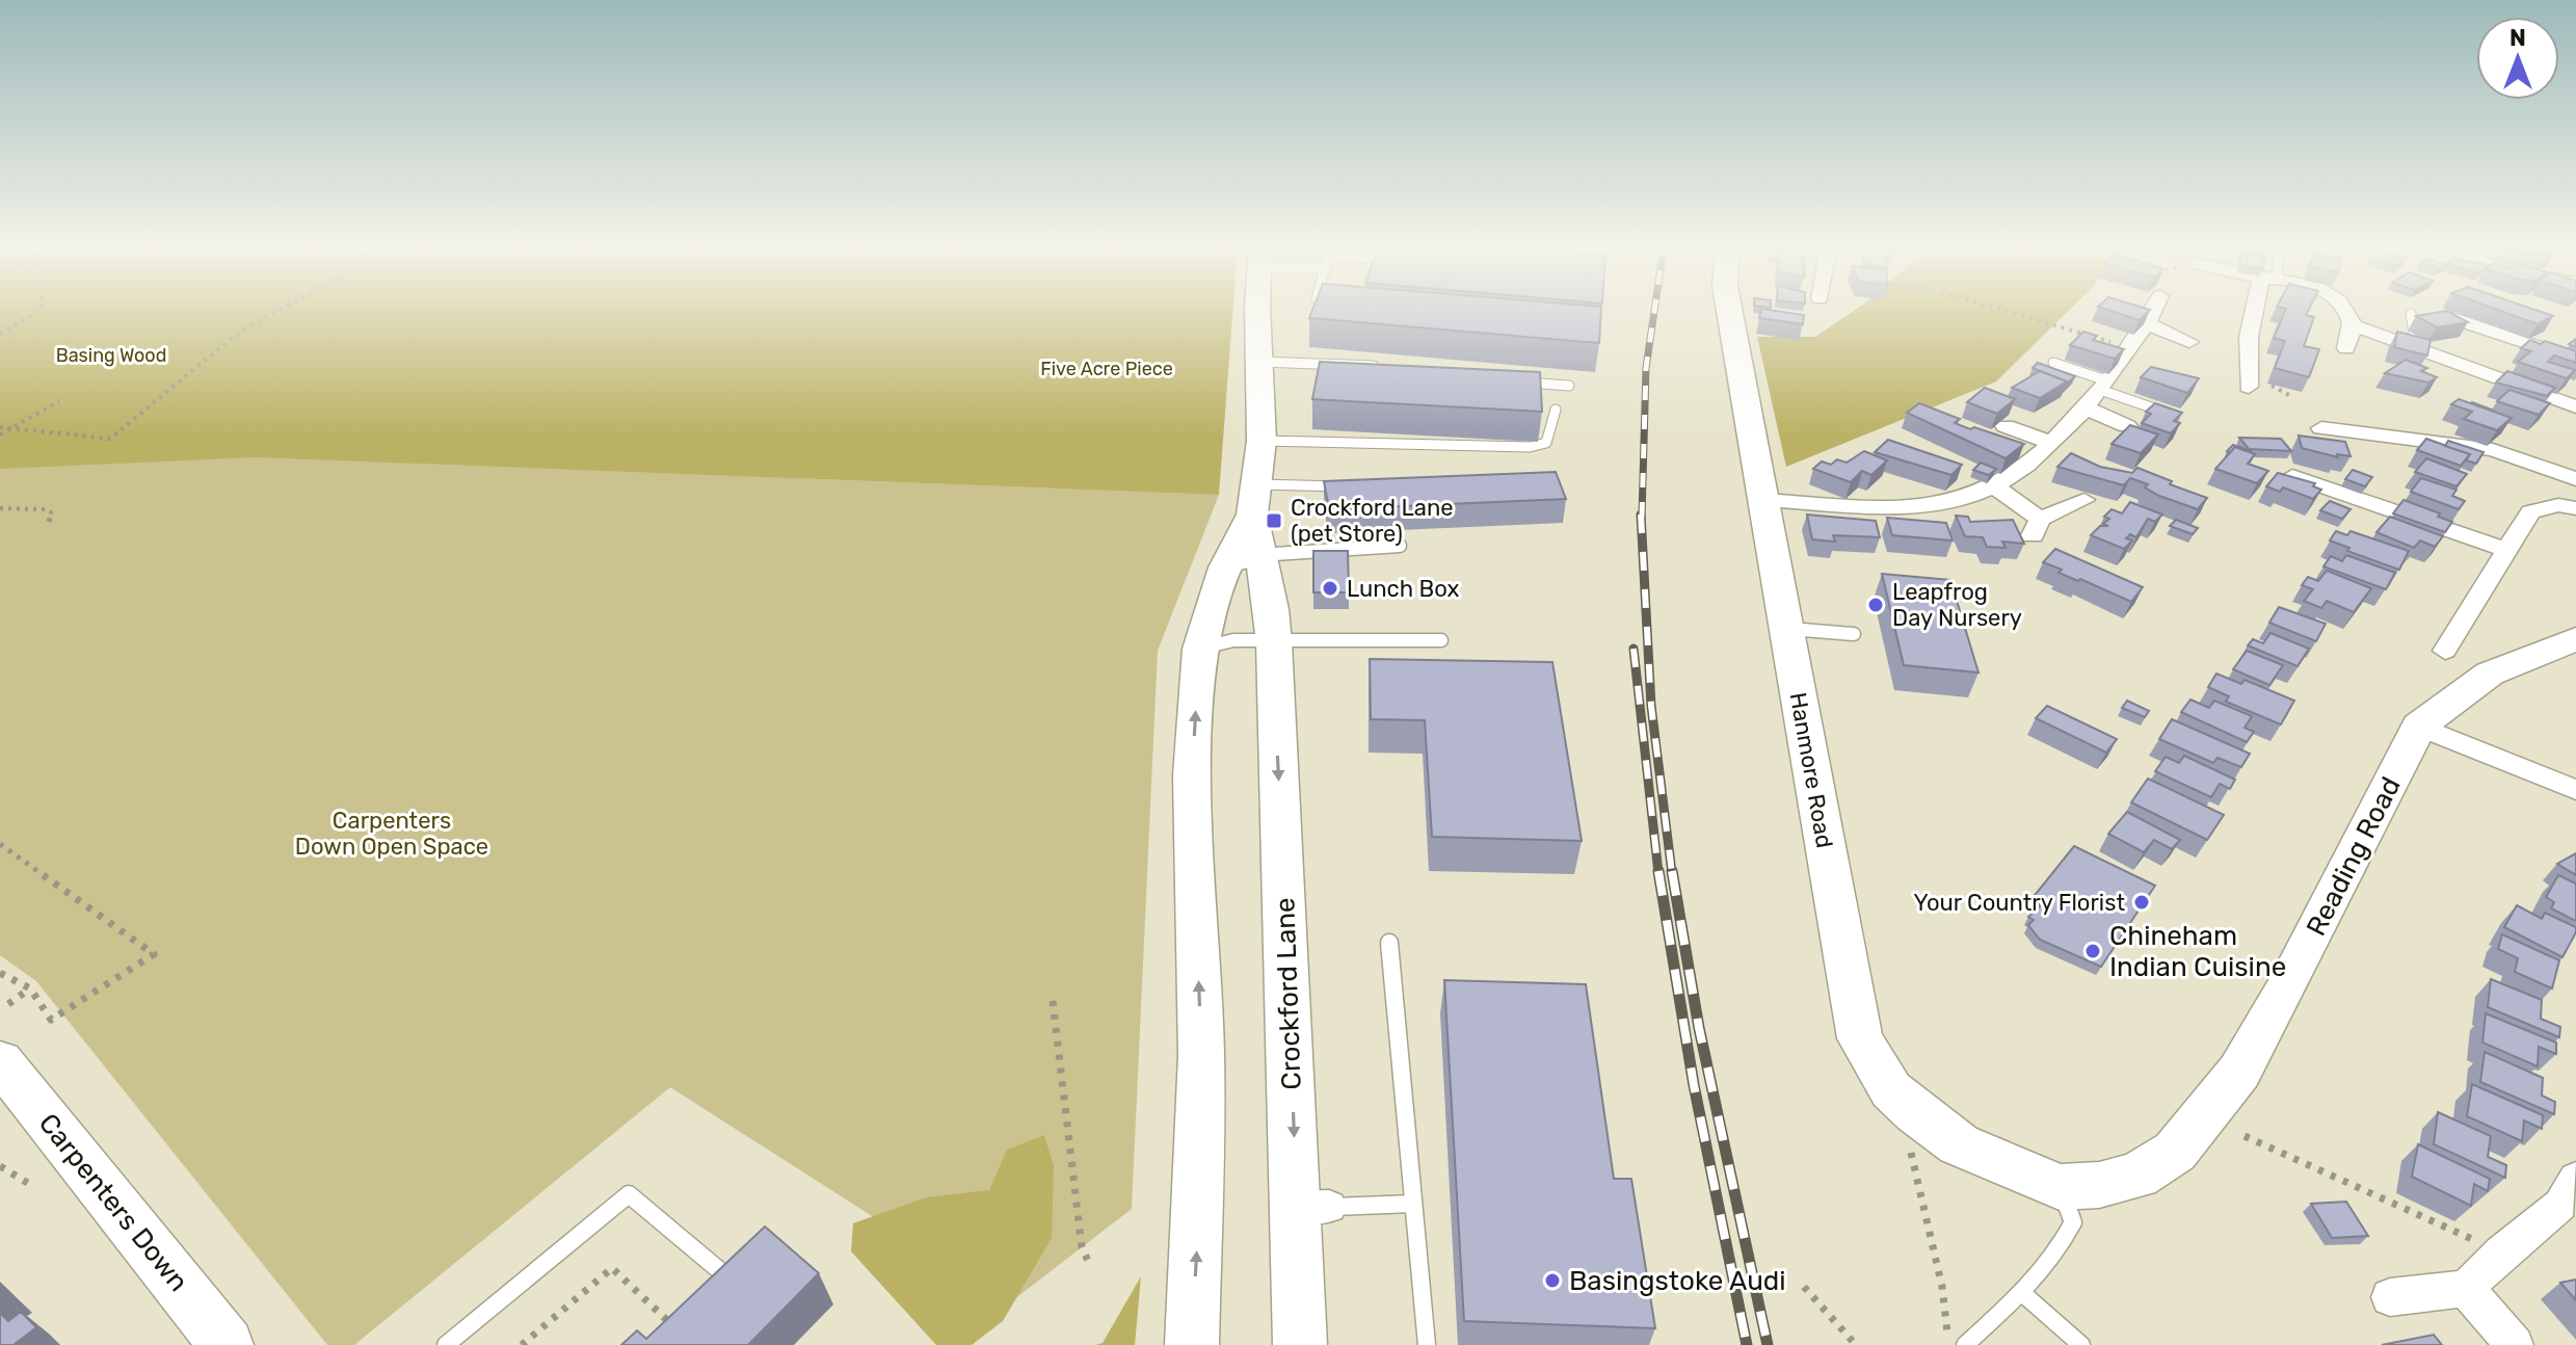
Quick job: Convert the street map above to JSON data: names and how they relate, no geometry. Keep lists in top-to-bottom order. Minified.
{"streets":{"street":["Hanmore Road","Reading Road","Crockford Lane","Carpenters Down"]},"crossings":[["Hanmore Road","Reading Road"]],"parks":["Basing Wood","Five Acre Piece","Carpenters Down Open Space"],"places":{"transit":["Crockford Lane (pet Store)"],"other":["Lunch Box","Leapfrog Day Nursery","Your Country Florist","Chineham Indian Cuisine","Basingstoke Audi"]},"north":"top"}
